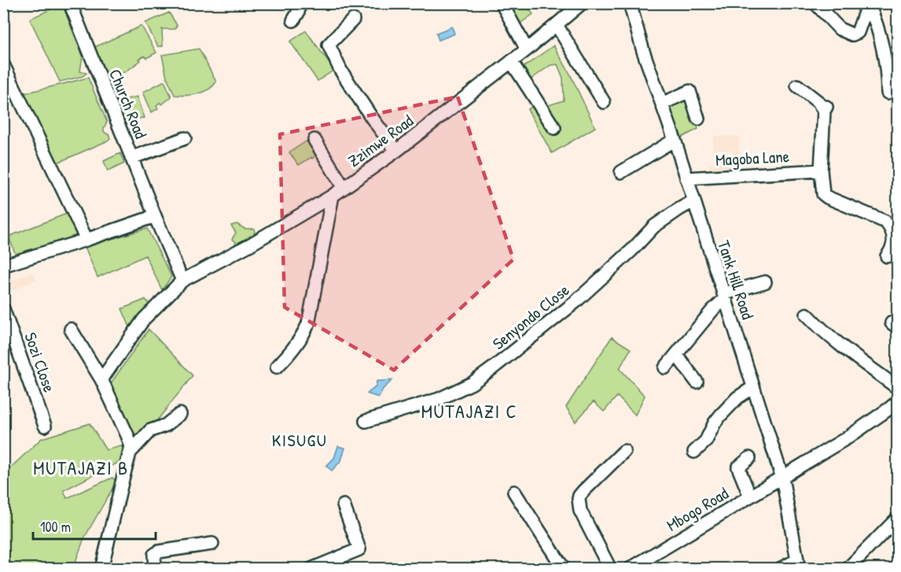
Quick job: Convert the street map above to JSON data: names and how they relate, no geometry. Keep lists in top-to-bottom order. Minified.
{"streets":{"street":["Church Road","Zzimwe Road","Magoba Lane","Tank Hill Road","Senyondo Close","Sozi Close","Mbogo Road"]},"crossings":[["Church Road","Zzimwe Road"],["Magoba Lane","Tank Hill Road"],["Tank Hill Road","Senyondo Close"],["Tank Hill Road","Mbogo Road"]],"districts":["MUTAJAZI C","KISUGU","MUTAJAZI B"],"scale_bar":"100 m"}
